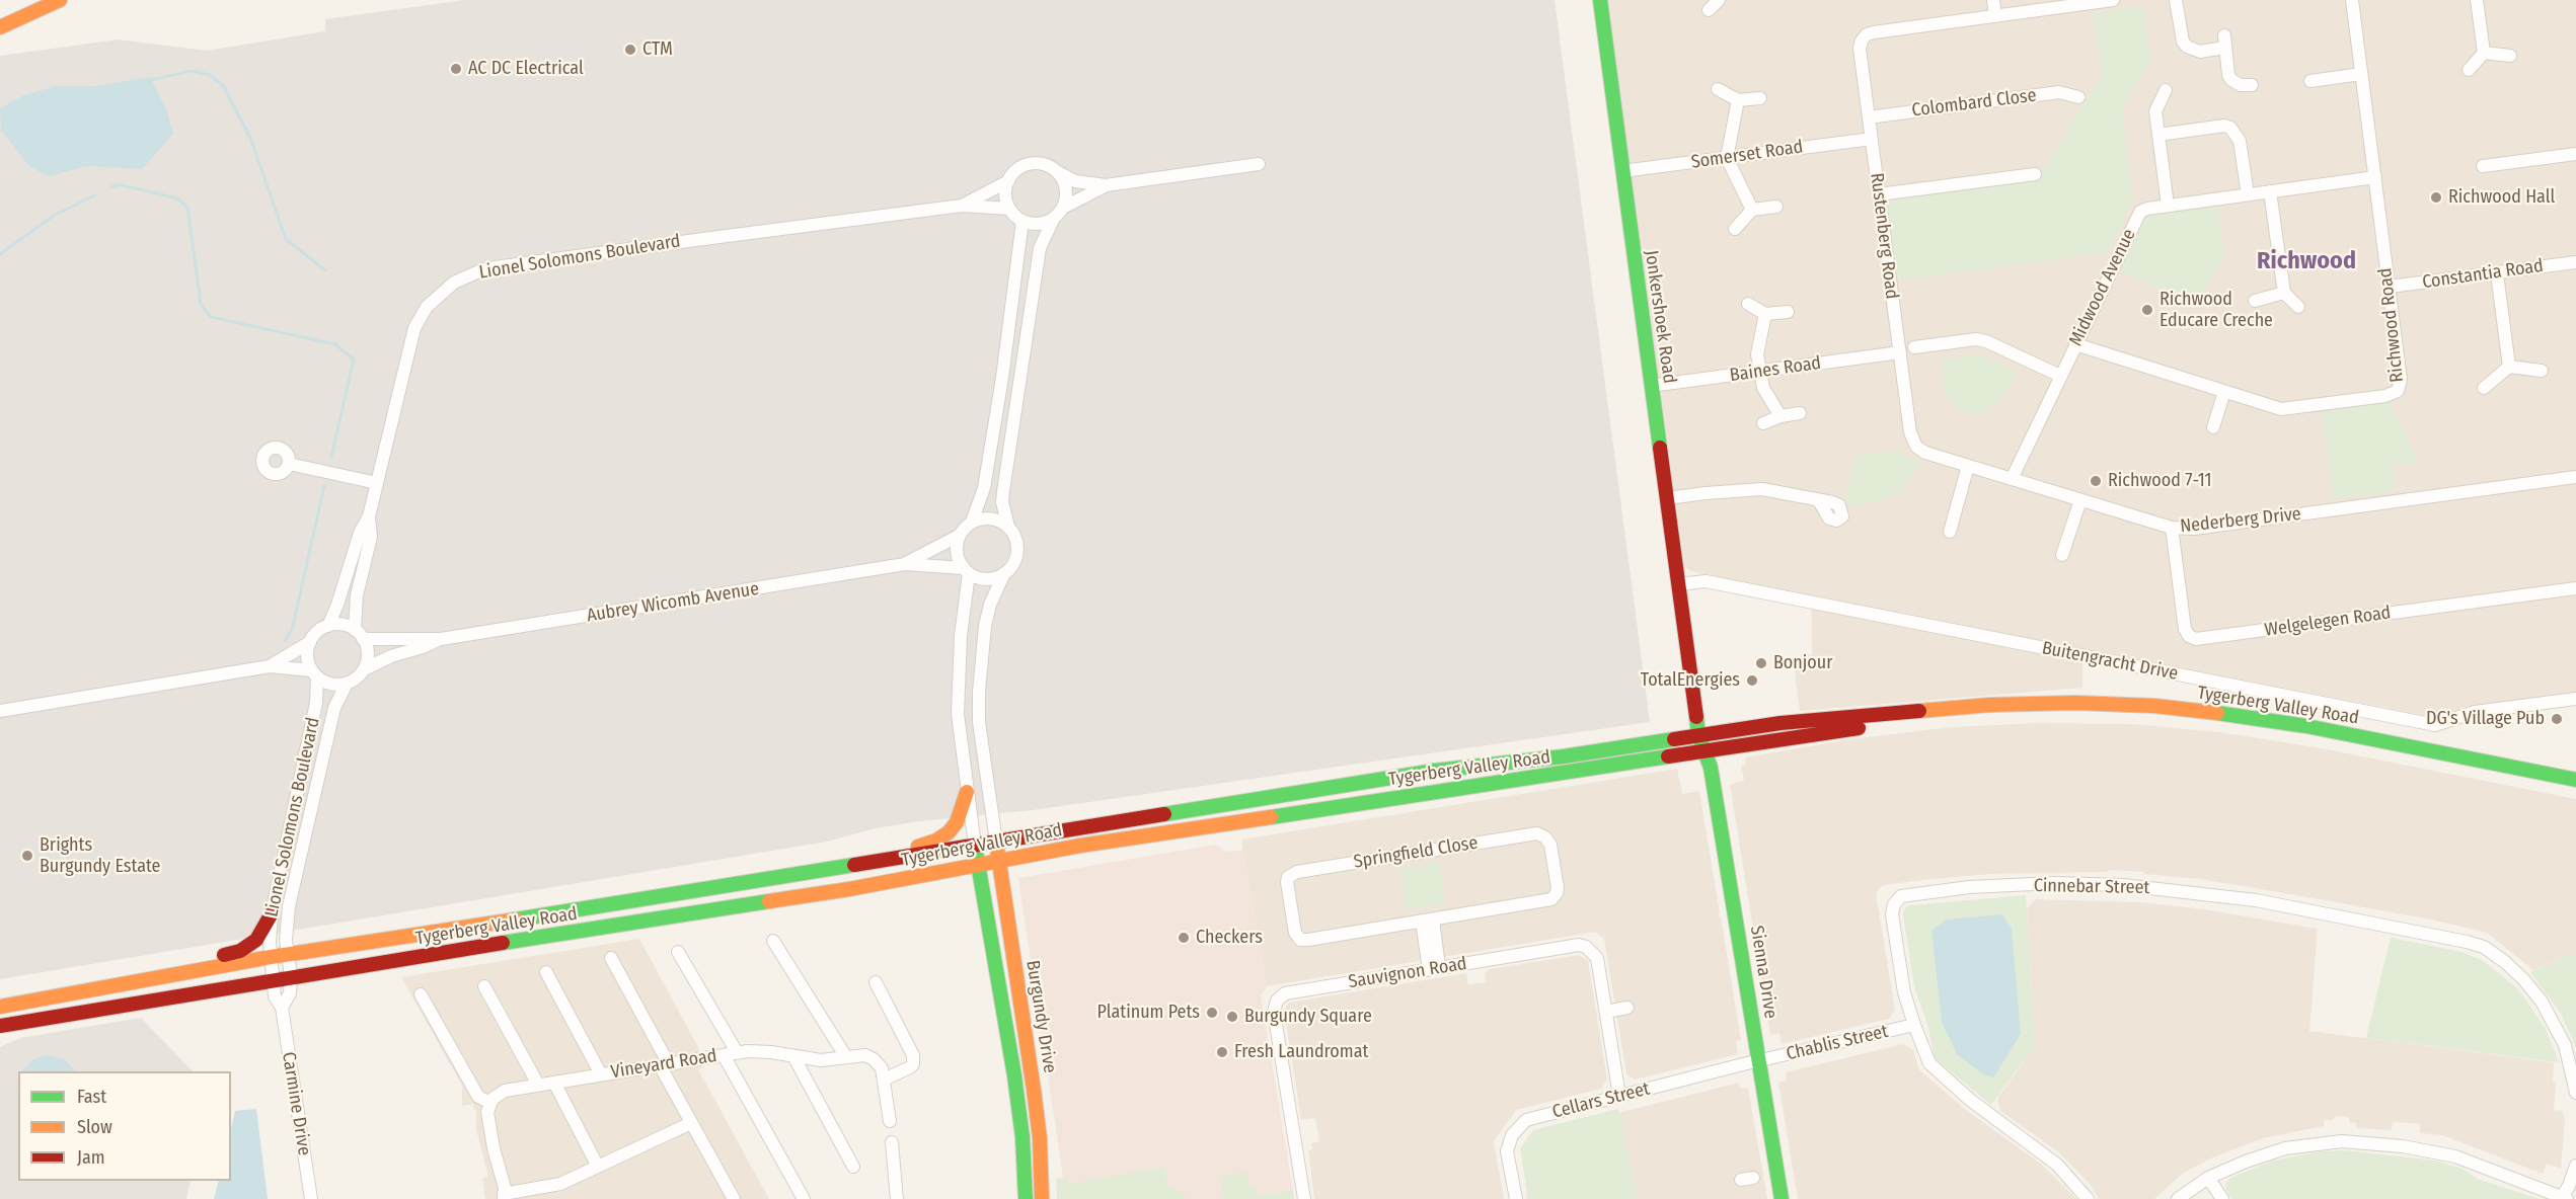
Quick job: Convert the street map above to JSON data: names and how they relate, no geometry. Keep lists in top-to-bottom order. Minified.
{"streets":{"main road":["Jonkershoek Road","Tygerberg Valley Road","Sienna Drive","Burgundy Drive"],"street":["Colombard Close","Somerset Road","Rustenberg Road","Lionel Solomons Boulevard","Constantia Road","Midwood Avenue","Richwood Road","Baines Road","Nederberg Drive","Aubrey Wicomb Avenue","Welgelegen Road","Buitengracht Drive","Springfield Close","Cinnebar Street","Sauvignon Road","Chablis Street","Vineyard Road","Cellars Street","Carmine Drive"]},"crossings":[["Colombard Close","Rustenberg Road"],["Somerset Road","Rustenberg Road"],["Somerset Road","Jonkershoek Road"],["Rustenberg Road","Baines Road"],["Rustenberg Road","Nederberg Drive"],["Lionel Solomons Boulevard","Aubrey Wicomb Avenue"],["Lionel Solomons Boulevard","Tygerberg Valley Road"],["Lionel Solomons Boulevard","Carmine Drive"],["Constantia Road","Richwood Road"],["Midwood Avenue","Richwood Road"],["Midwood Avenue","Nederberg Drive"],["Jonkershoek Road","Baines Road"],["Jonkershoek Road","Buitengracht Drive"],["Jonkershoek Road","Tygerberg Valley Road"],["Jonkershoek Road","Sienna Drive"],["Nederberg Drive","Welgelegen Road"],["Tygerberg Valley Road","Sienna Drive"],["Tygerberg Valley Road","Burgundy Drive"],["Tygerberg Valley Road","Carmine Drive"],["Cinnebar Street","Chablis Street"],["Sienna Drive","Chablis Street"],["Sienna Drive","Cellars Street"],["Sauvignon Road","Cellars Street"],["Chablis Street","Cellars Street"]],"districts":["Richwood"],"places":["CTM","AC DC Electrical","Richwood Hall","Richwood Educare Creche","Richwood 7-11","Bonjour","TotalEnergies","DG's Village Pub","Brights Burgundy Estate","Checkers","Platinum Pets","Burgundy Square","Fresh Laundromat"],"legend":["Fast","Slow","Jam"]}
